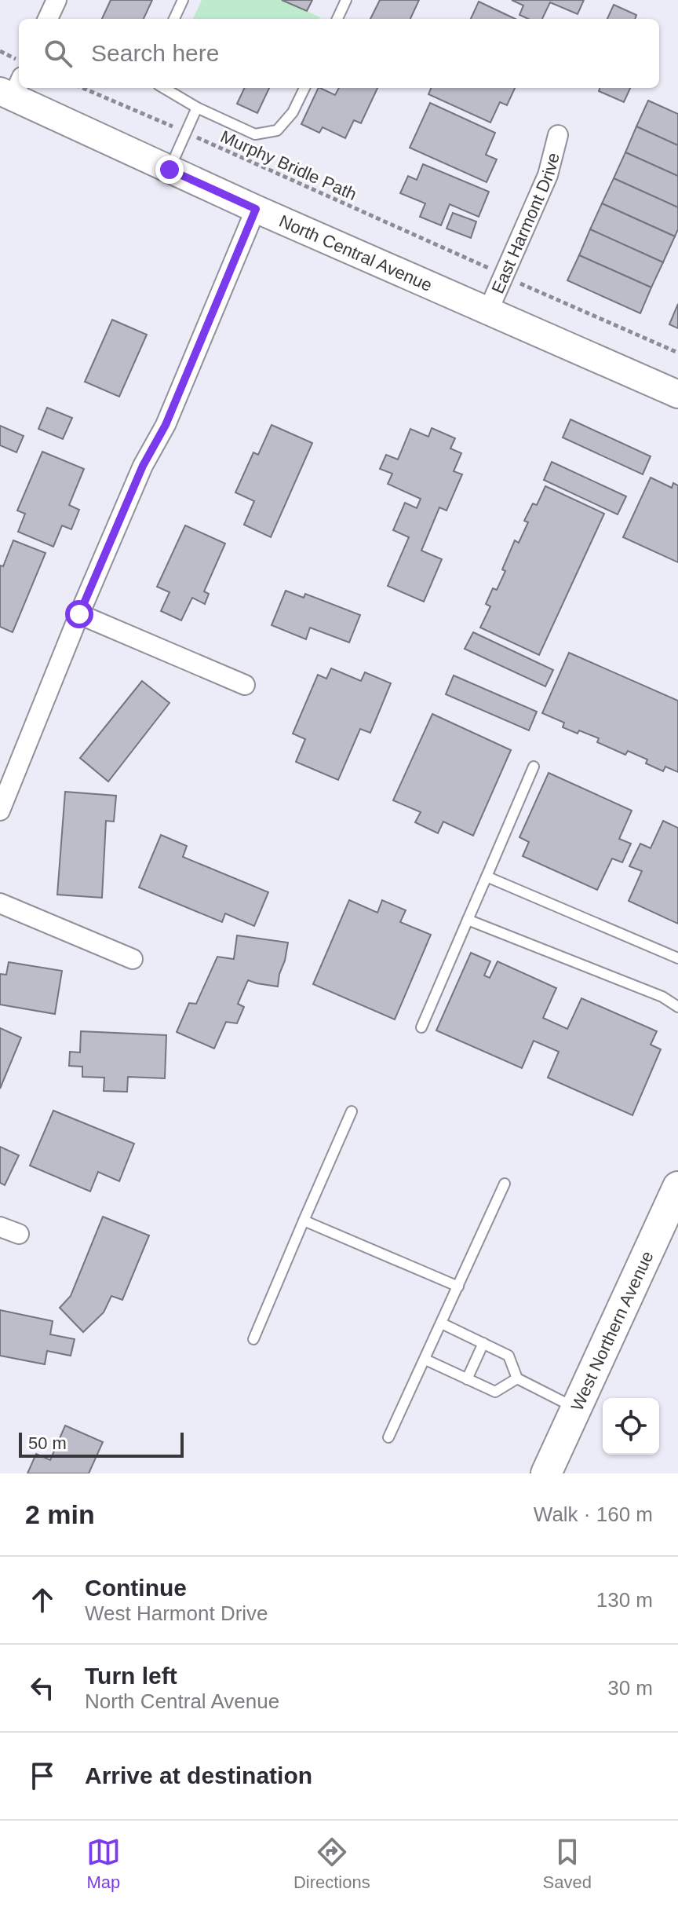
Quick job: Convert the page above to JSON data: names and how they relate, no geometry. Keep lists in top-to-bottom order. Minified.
{"streets":{"main road":["North Central Avenue","West Northern Avenue"],"street":["East Harmont Drive"],"path":["Murphy Bridle Path"]},"crossings":[["East Harmont Drive","North Central Avenue"]],"scale_bar":"50 m","page":{"search":"Search here","scale":"50 m","heading":["2 min","Walk · 160 m"],"list":[["Continue","West Harmont Drive","130 m"],["Turn left","North Central Avenue","30 m"],"Arrive at destination"],"nav":["Map","Directions","Saved"]}}
